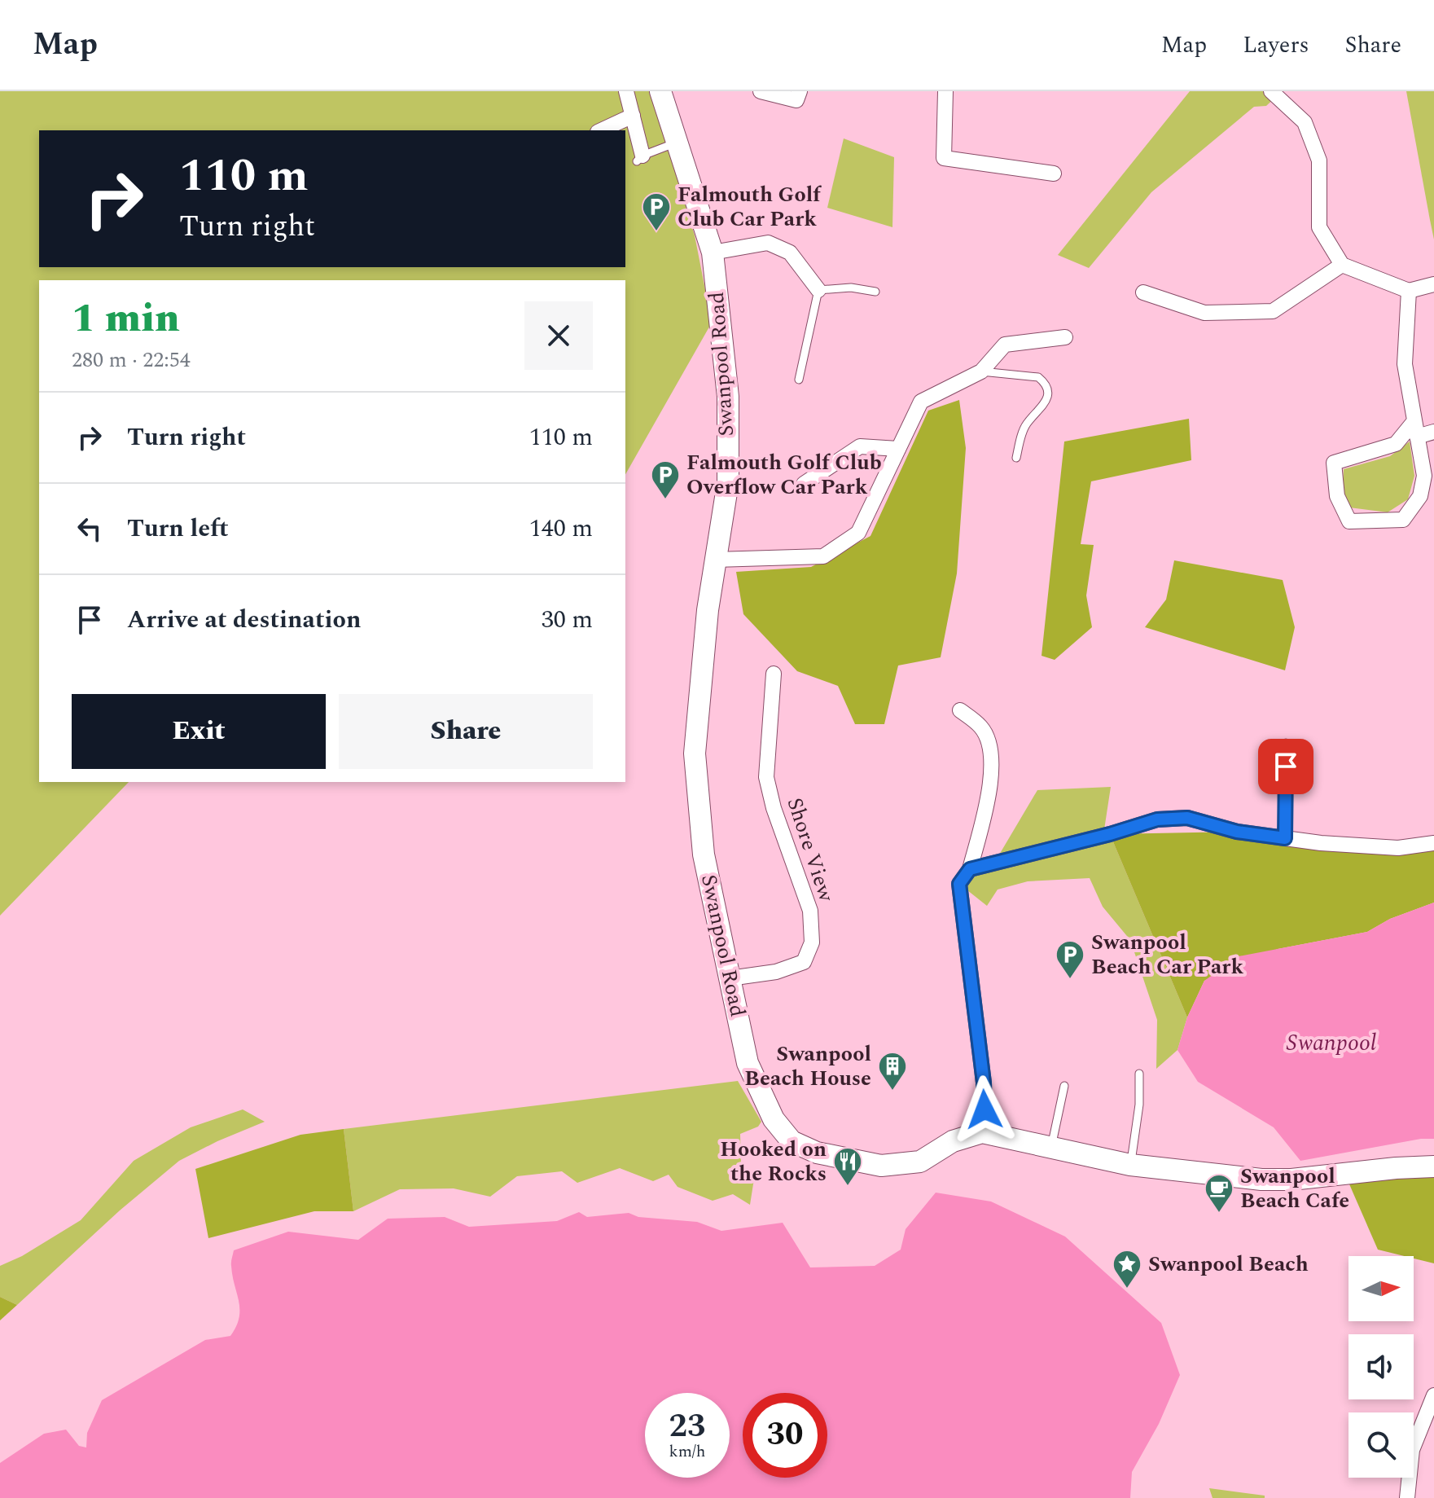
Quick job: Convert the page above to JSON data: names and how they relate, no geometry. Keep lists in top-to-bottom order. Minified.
{"streets":{"street":["Swanpool Road","Shore View"]},"crossings":[["Swanpool Road","Shore View"]],"water":["Swanpool"],"places":{"parking":["Falmouth Golf Club Car Park","Falmouth Golf Club Overflow Car Park","Swanpool Beach Car Park"],"building":["Swanpool Beach House"],"restaurant":["Hooked on the Rocks"],"cafe":["Swanpool Beach Cafe"],"place":["Swanpool Beach"]},"north":"right","page":{"header":"Map","nav":["Map","Layers","Share"],"turn":["110 m","Turn right"],"heading":["1 min","280 m · 22:54"],"list":[{"name":"Turn right","value":"110 m"},{"name":"Turn left","value":"140 m"},{"name":"Arrive at destination","value":"30 m"}],"buttons":["Exit","Share"],"speed":"23 km/h","limit":"30"}}
